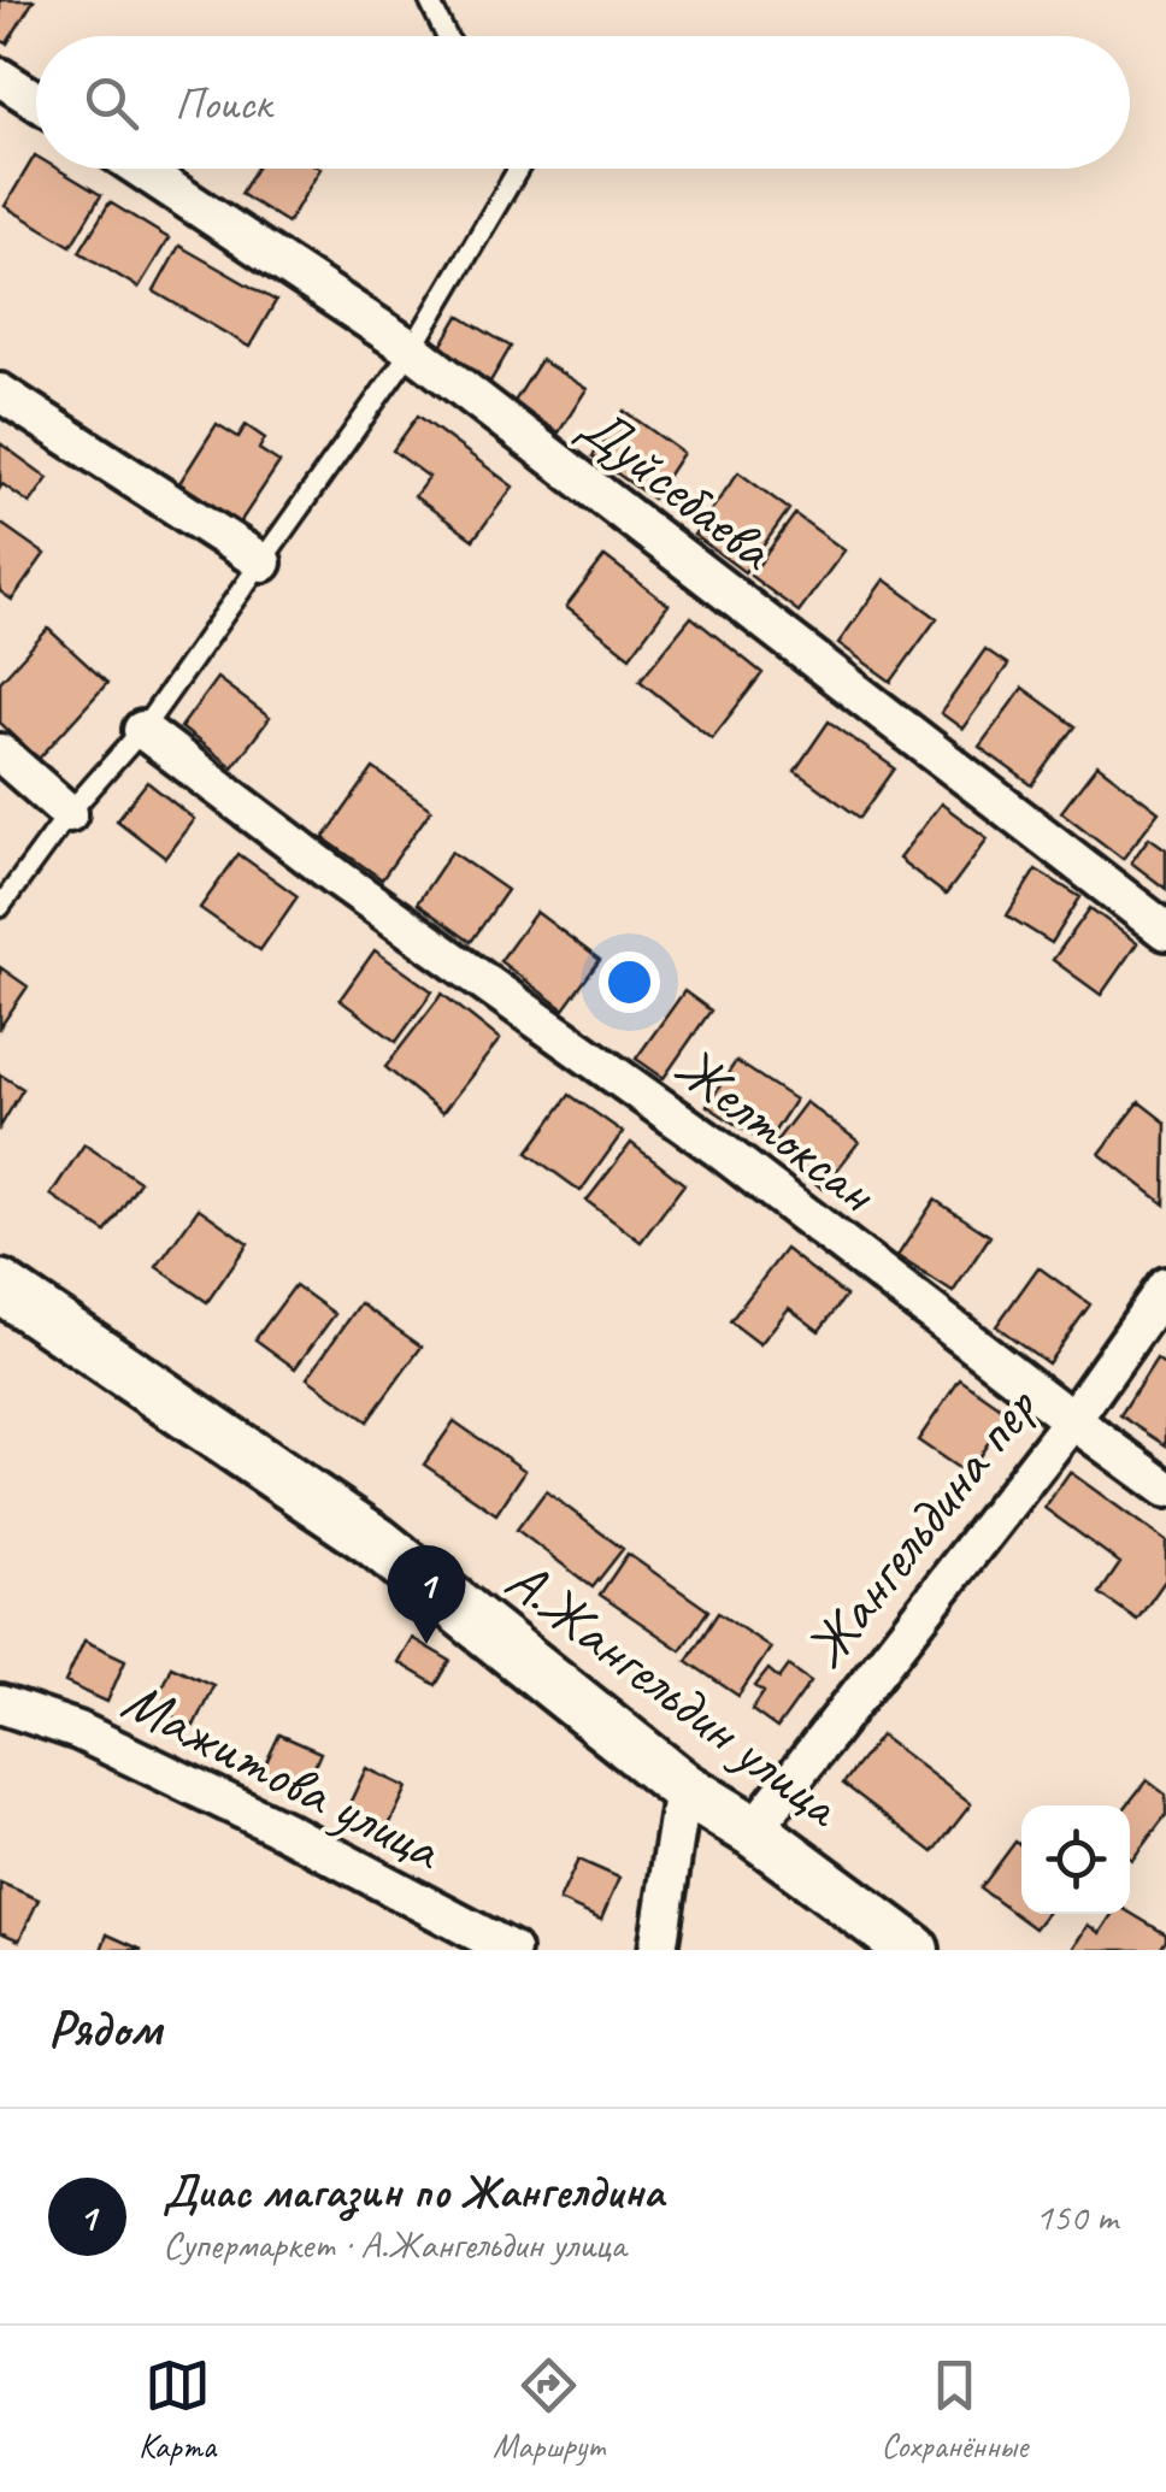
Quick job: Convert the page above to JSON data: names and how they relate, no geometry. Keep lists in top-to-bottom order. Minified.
{"streets":{"street":["Дуйсебаева","Желтоксан","Жангельдина пер","А.Жангельдин улица","Мажитова улица"]},"crossings":[["Желтоксан","Жангельдина пер"],["Жангельдина пер","А.Жангельдин улица"]],"page":{"search":"Поиск","pins":"1","heading":"Рядом","list":[{"mark":"1","name":"Диас магазин по Жангелдина","note":"Супермаркет · А.Жангельдин улица","value":"150 m"}],"nav":["Карта","Маршрут","Сохранённые"]}}
